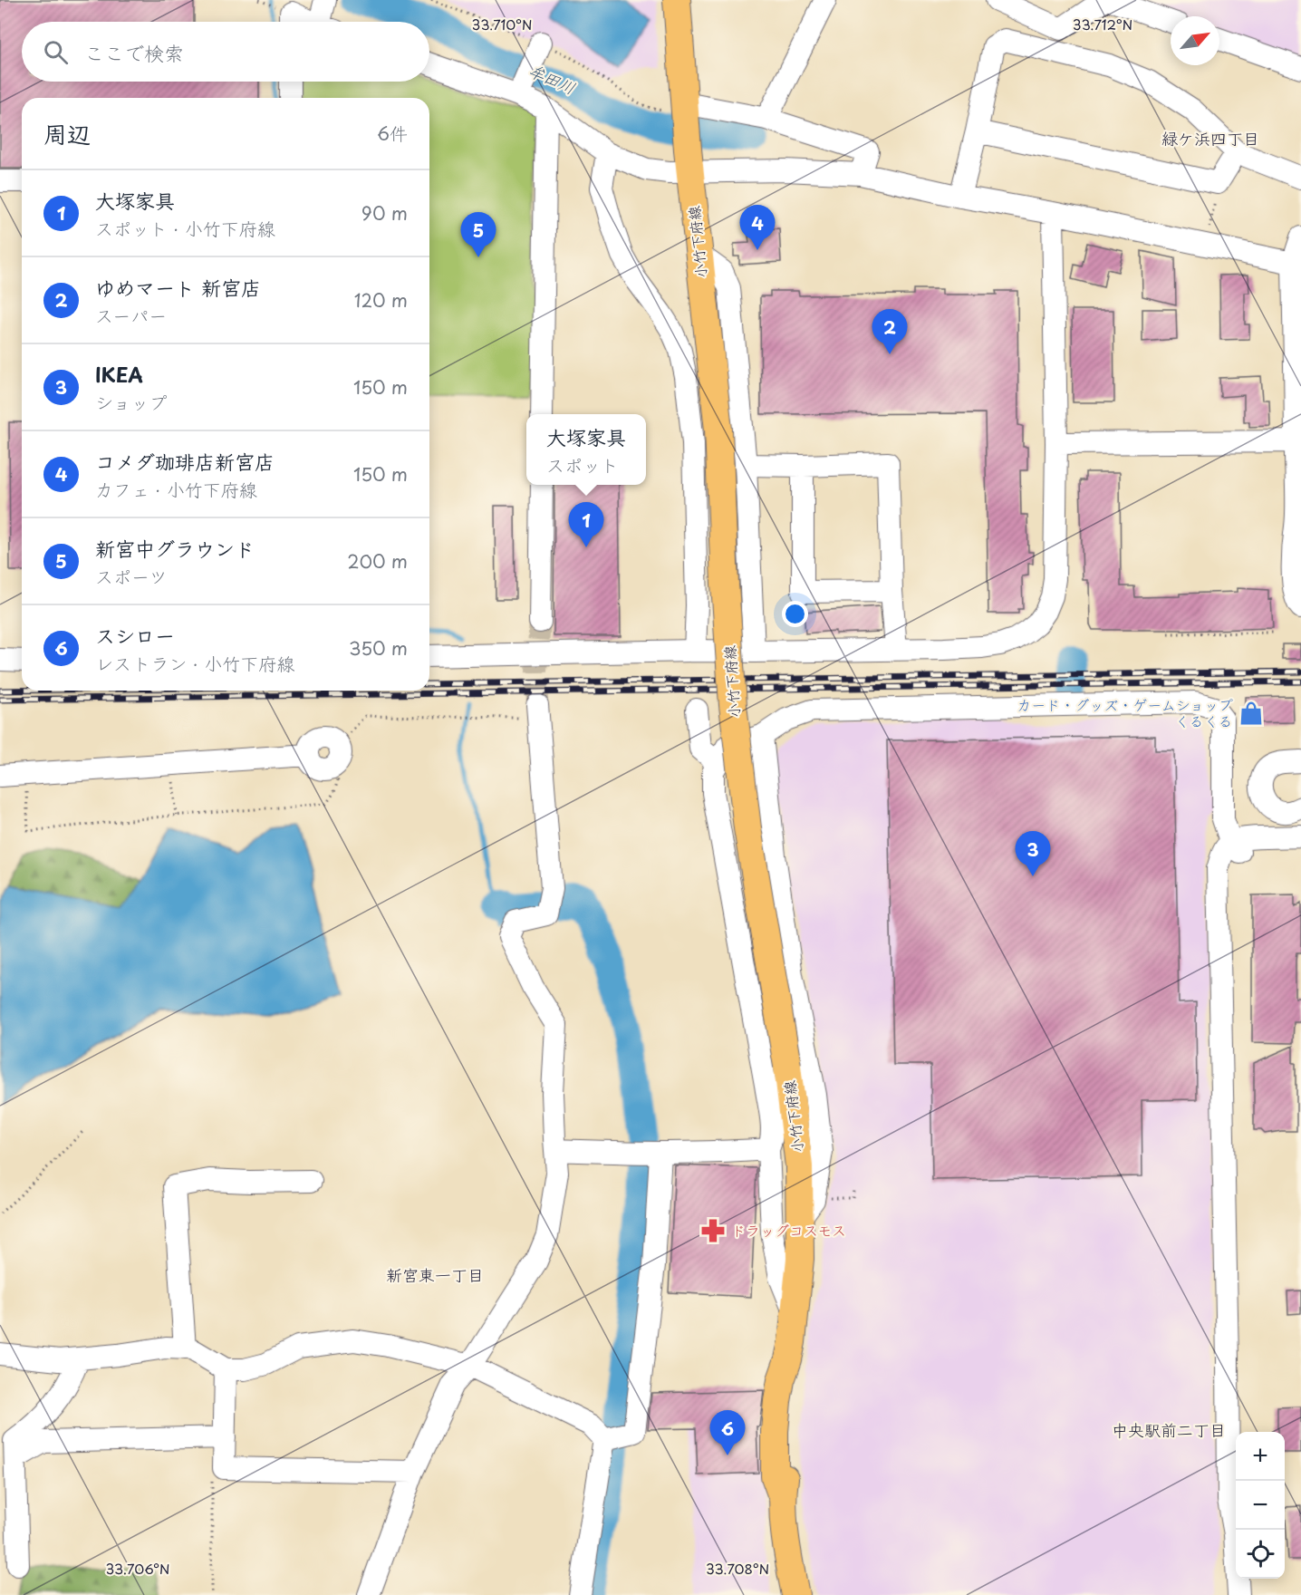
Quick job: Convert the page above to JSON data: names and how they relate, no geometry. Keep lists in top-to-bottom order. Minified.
{"streets":{"main road":["小竹下府線"]},"districts":["緑ケ浜四丁目","新宮東一丁目","中央駅前二丁目"],"water":["牟田川"],"places":{"shop":["カード・グッズ・ゲームショップ くるくる"],"pharmacy":["ドラッグコスモス"]},"north":"top right","page":{"search":"ここで検索","heading":["周辺","6件"],"list":[{"mark":"1","name":"大塚家具","note":"スポット · 小竹下府線","value":"90 m"},{"mark":"2","name":"ゆめマート 新宮店","note":"スーパー","value":"120 m"},{"mark":"3","name":"IKEA","note":"ショップ","value":"150 m"},{"mark":"4","name":"コメダ珈琲店新宮店","note":"カフェ · 小竹下府線","value":"150 m"},{"mark":"5","name":"新宮中グラウンド","note":"スポーツ","value":"200 m"},{"mark":"6","name":"スシロー","note":"レストラン · 小竹下府線","value":"350 m"}],"pins":["4","5","2","1","3","6"],"popup":["大塚家具","スポット"],"map_buttons":["+","−"]},"coordinates":["33.710°N","33.712°N","33.706°N","33.708°N"]}
